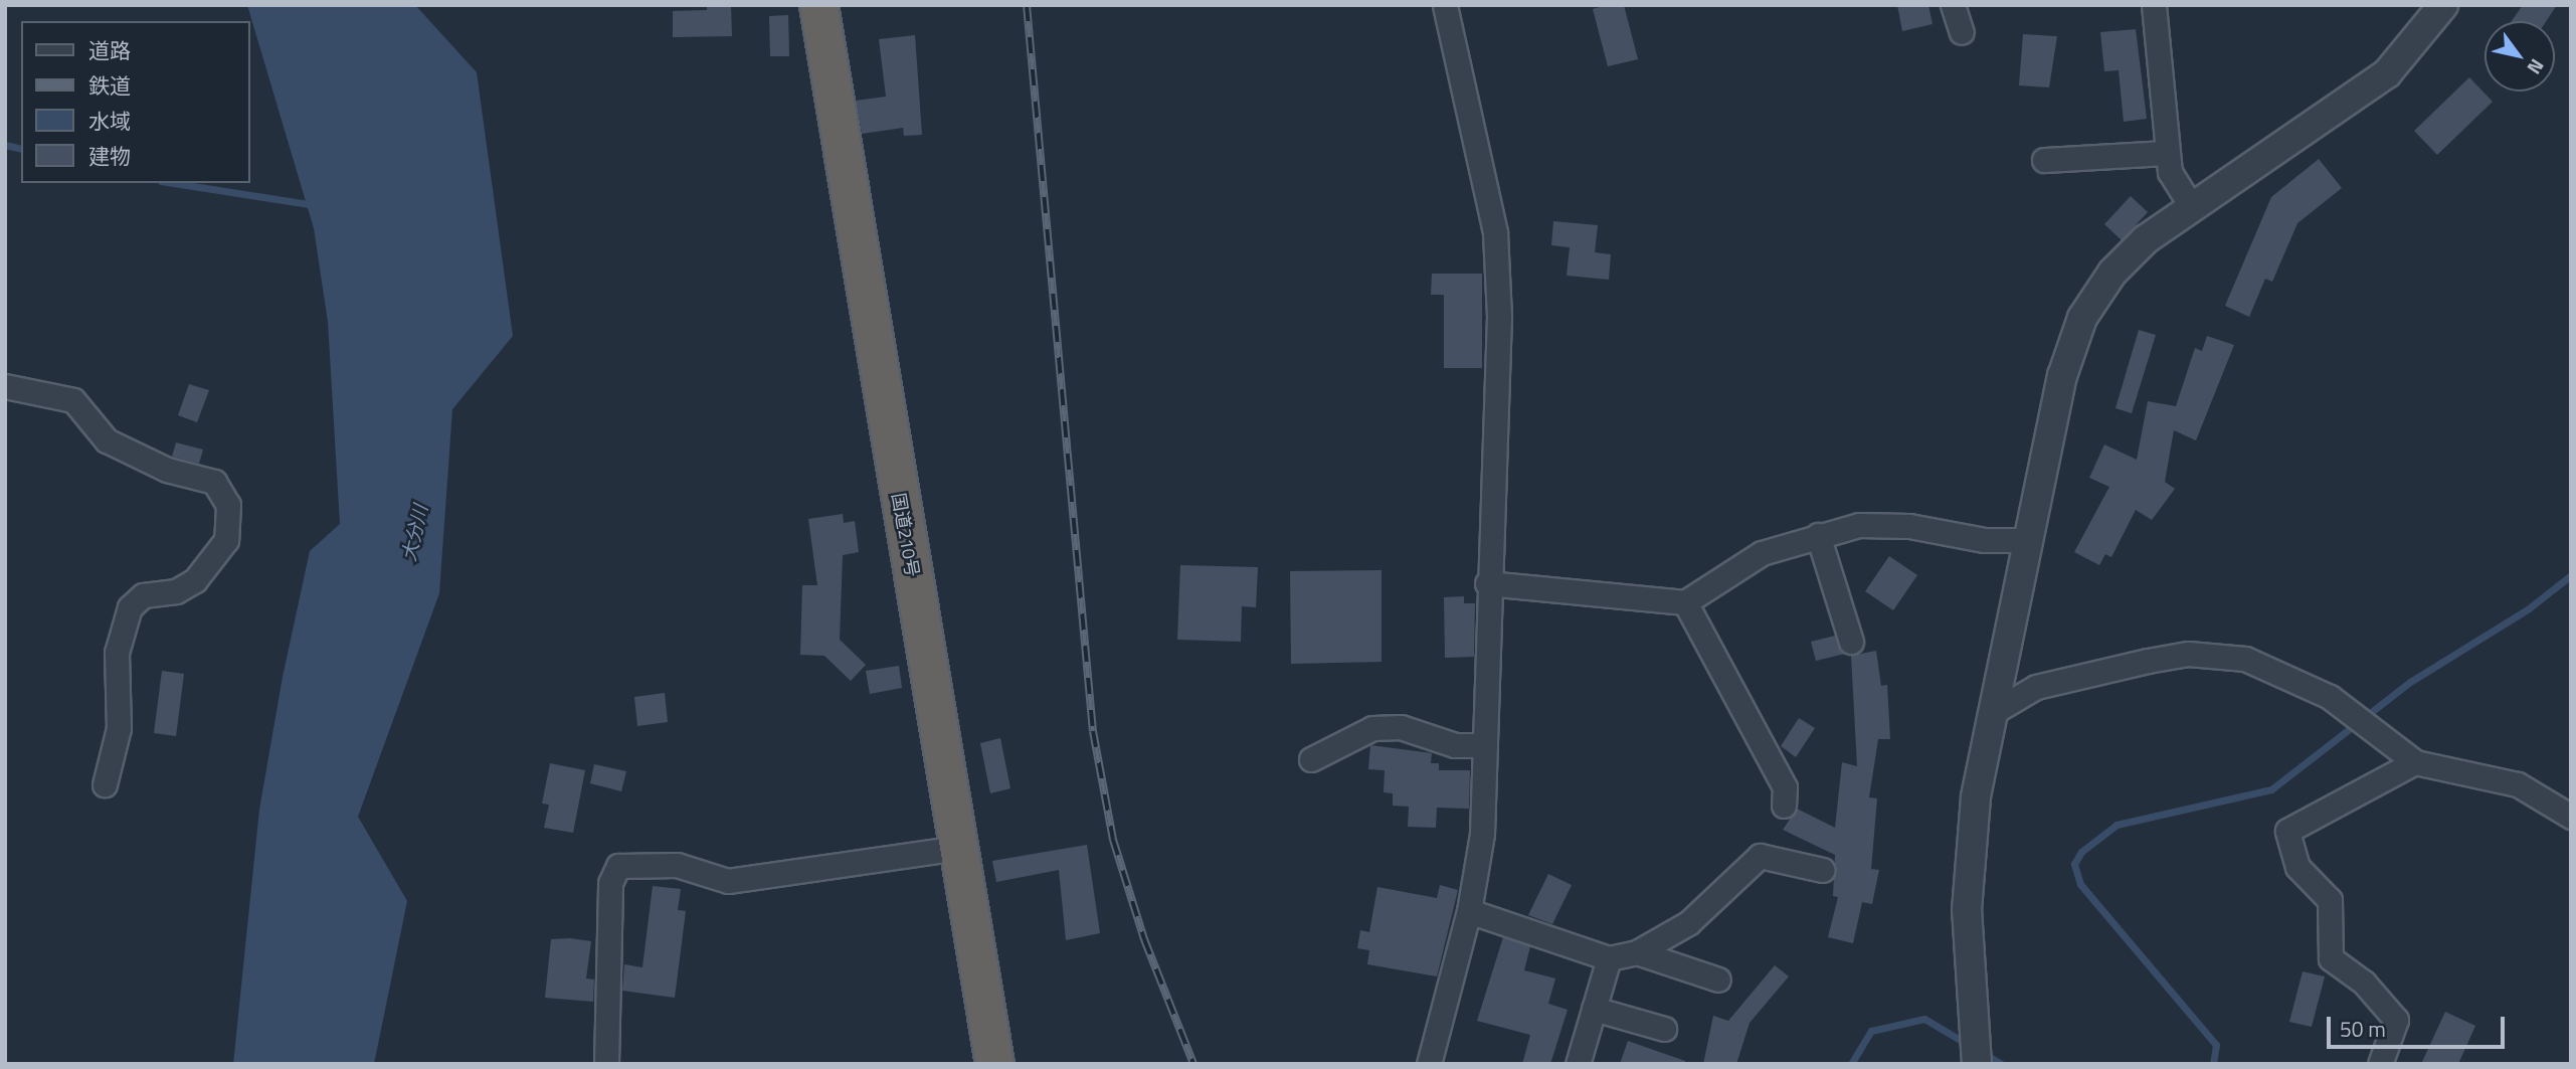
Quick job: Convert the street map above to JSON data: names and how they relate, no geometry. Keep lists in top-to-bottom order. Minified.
{"streets":{"highway":["国道210号"]},"water":["大分川"],"legend":["道路","鉄道","水域","建物"],"scale_bar":"50 m","north":"bottom right"}
